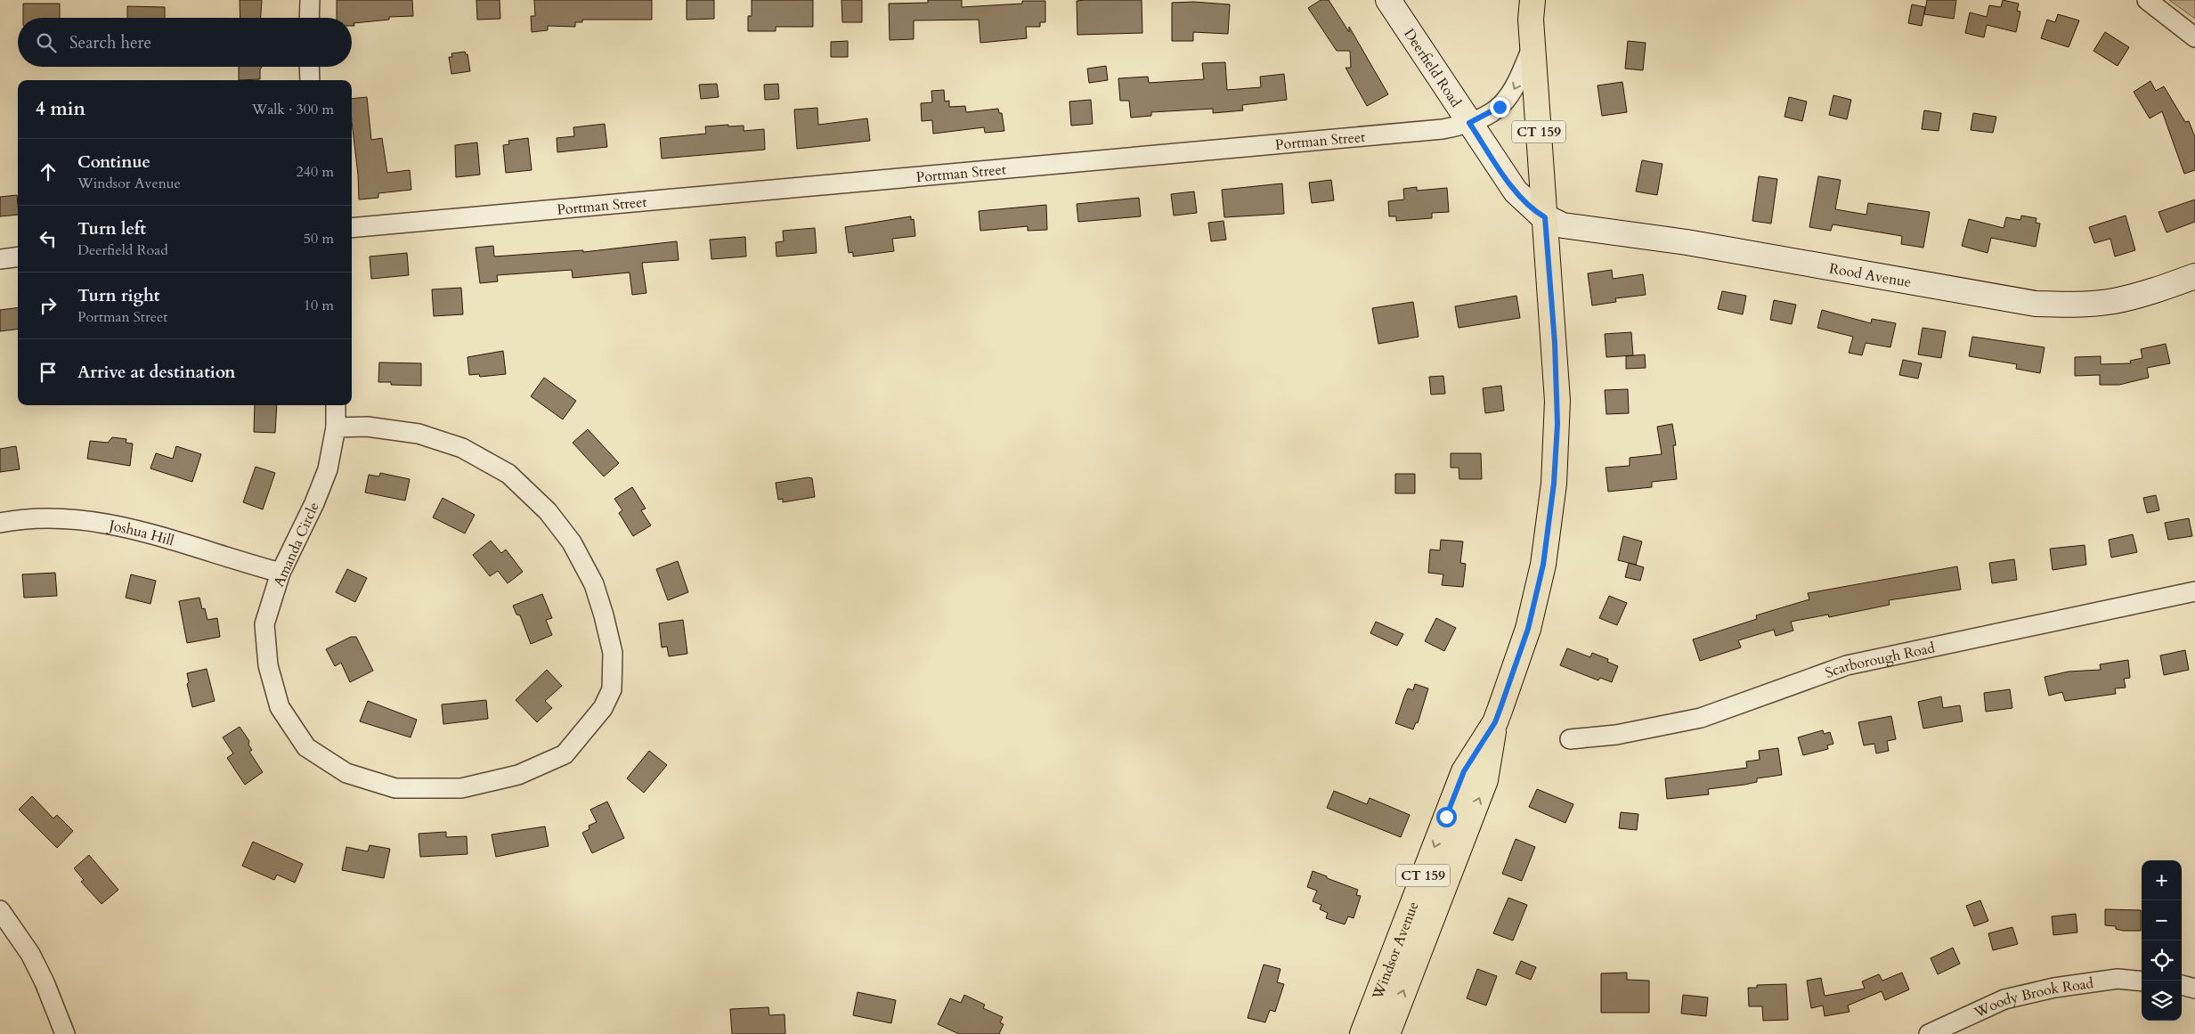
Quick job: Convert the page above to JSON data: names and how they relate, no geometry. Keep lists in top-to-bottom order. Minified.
{"streets":{"main road":["CT 159","Windsor Avenue"],"street":["Deerfield Road","Portman Street","Rood Avenue","Joshua Hill","Amanda Circle","Scarborough Road","Woody Brook Road"]},"crossings":[["Deerfield Road","Portman Street"],["Deerfield Road","Rood Avenue"],["Deerfield Road","Windsor Avenue"],["Portman Street","Windsor Avenue"],["Rood Avenue","Windsor Avenue"],["Joshua Hill","Amanda Circle"]],"page":{"search":"Search here","heading":["4 min","Walk · 300 m"],"list":[["Continue","Windsor Avenue","240 m"],["Turn left","Deerfield Road","50 m"],["Turn right","Portman Street","10 m"],"Arrive at destination"],"map_buttons":["+","−"]}}
